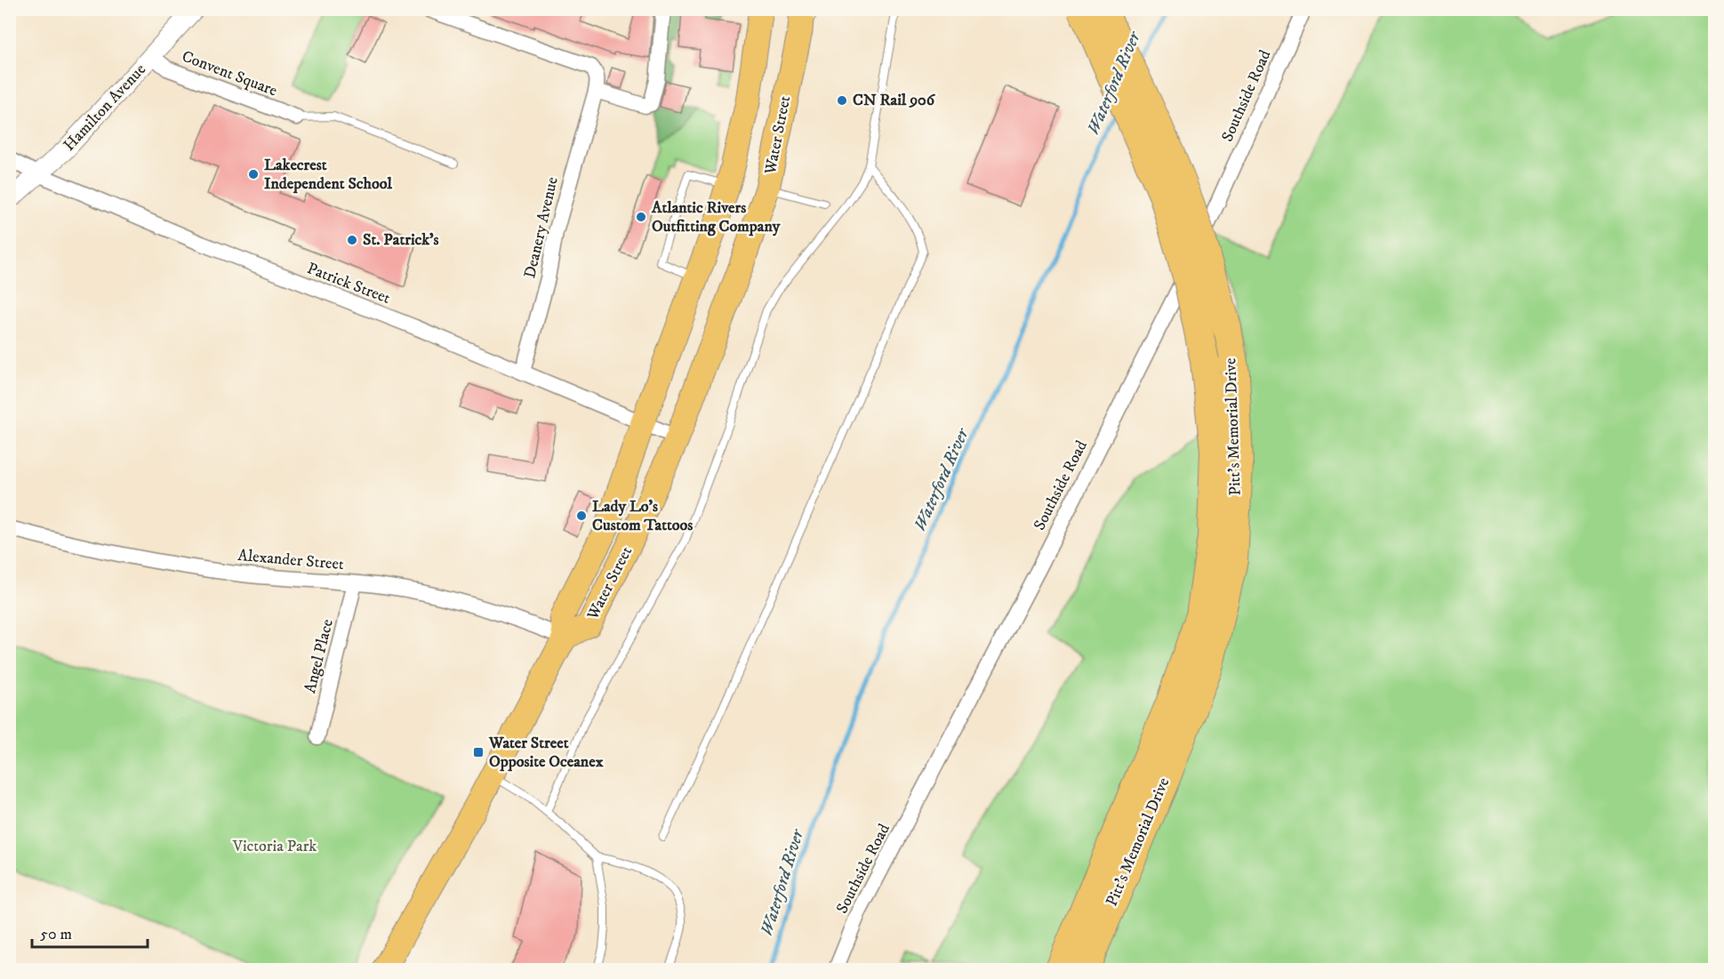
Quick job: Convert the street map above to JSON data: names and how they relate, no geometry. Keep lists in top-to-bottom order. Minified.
{"streets":{"highway":["Pitt's Memorial Drive"],"main road":["Water Street"],"street":["Convent Square","Southside Road","Hamilton Avenue","Deanery Avenue","Patrick Street","Alexander Street","Angel Place"]},"crossings":[["Convent Square","Hamilton Avenue"],["Hamilton Avenue","Patrick Street"],["Water Street","Patrick Street"],["Water Street","Alexander Street"],["Deanery Avenue","Patrick Street"],["Alexander Street","Angel Place"]],"water":["Waterford River"],"parks":["Victoria Park"],"places":{"other":["CN Rail 906","Lakecrest Independent School","Atlantic Rivers Outfitting Company","St. Patrick's","Lady Lo's Custom Tattoos"],"transit":["Water Street Opposite Oceanex"]},"scale_bar":"50 m"}
